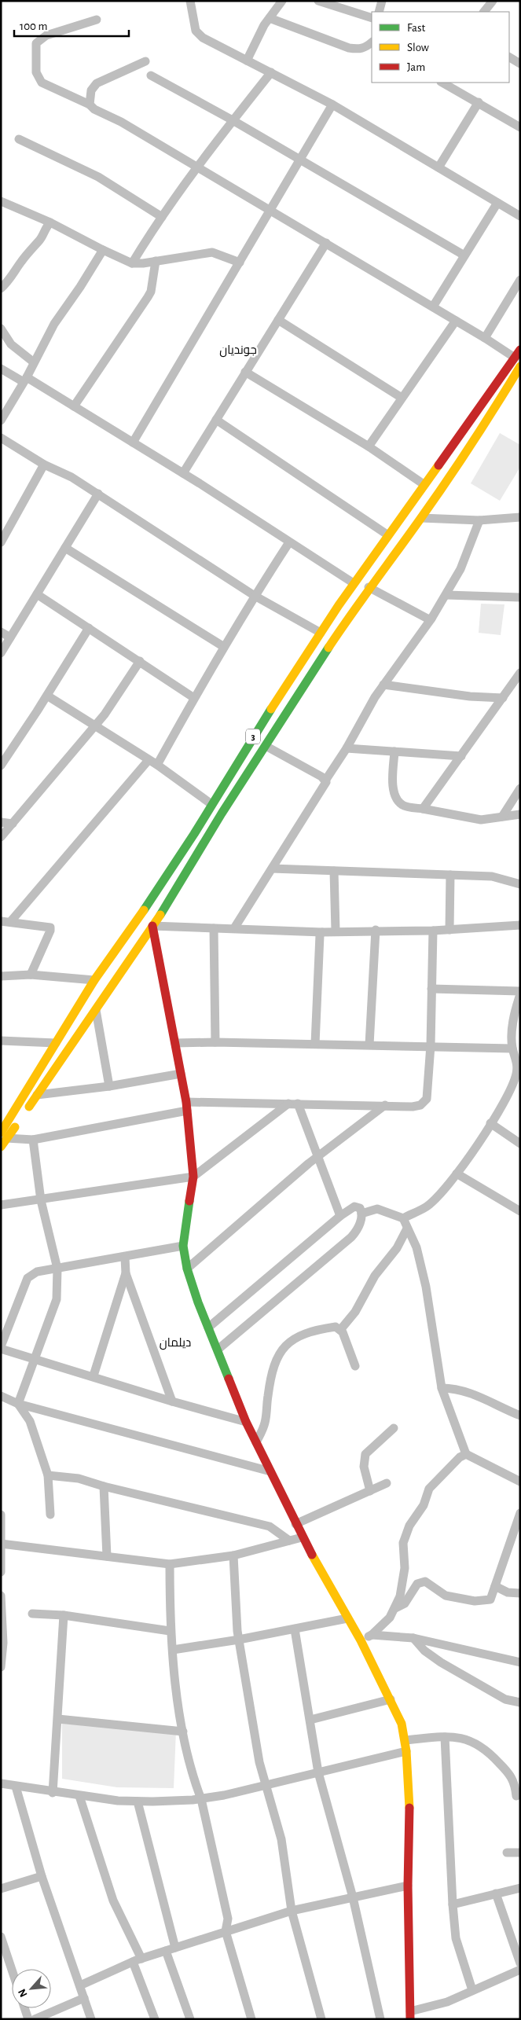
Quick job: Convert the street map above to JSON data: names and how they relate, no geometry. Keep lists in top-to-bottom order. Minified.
{"streets":{"main road":["3"]},"districts":["جوندیان","دیلمان"],"legend":["Fast","Slow","Jam"],"scale_bar":"100 m","north":"bottom left"}
